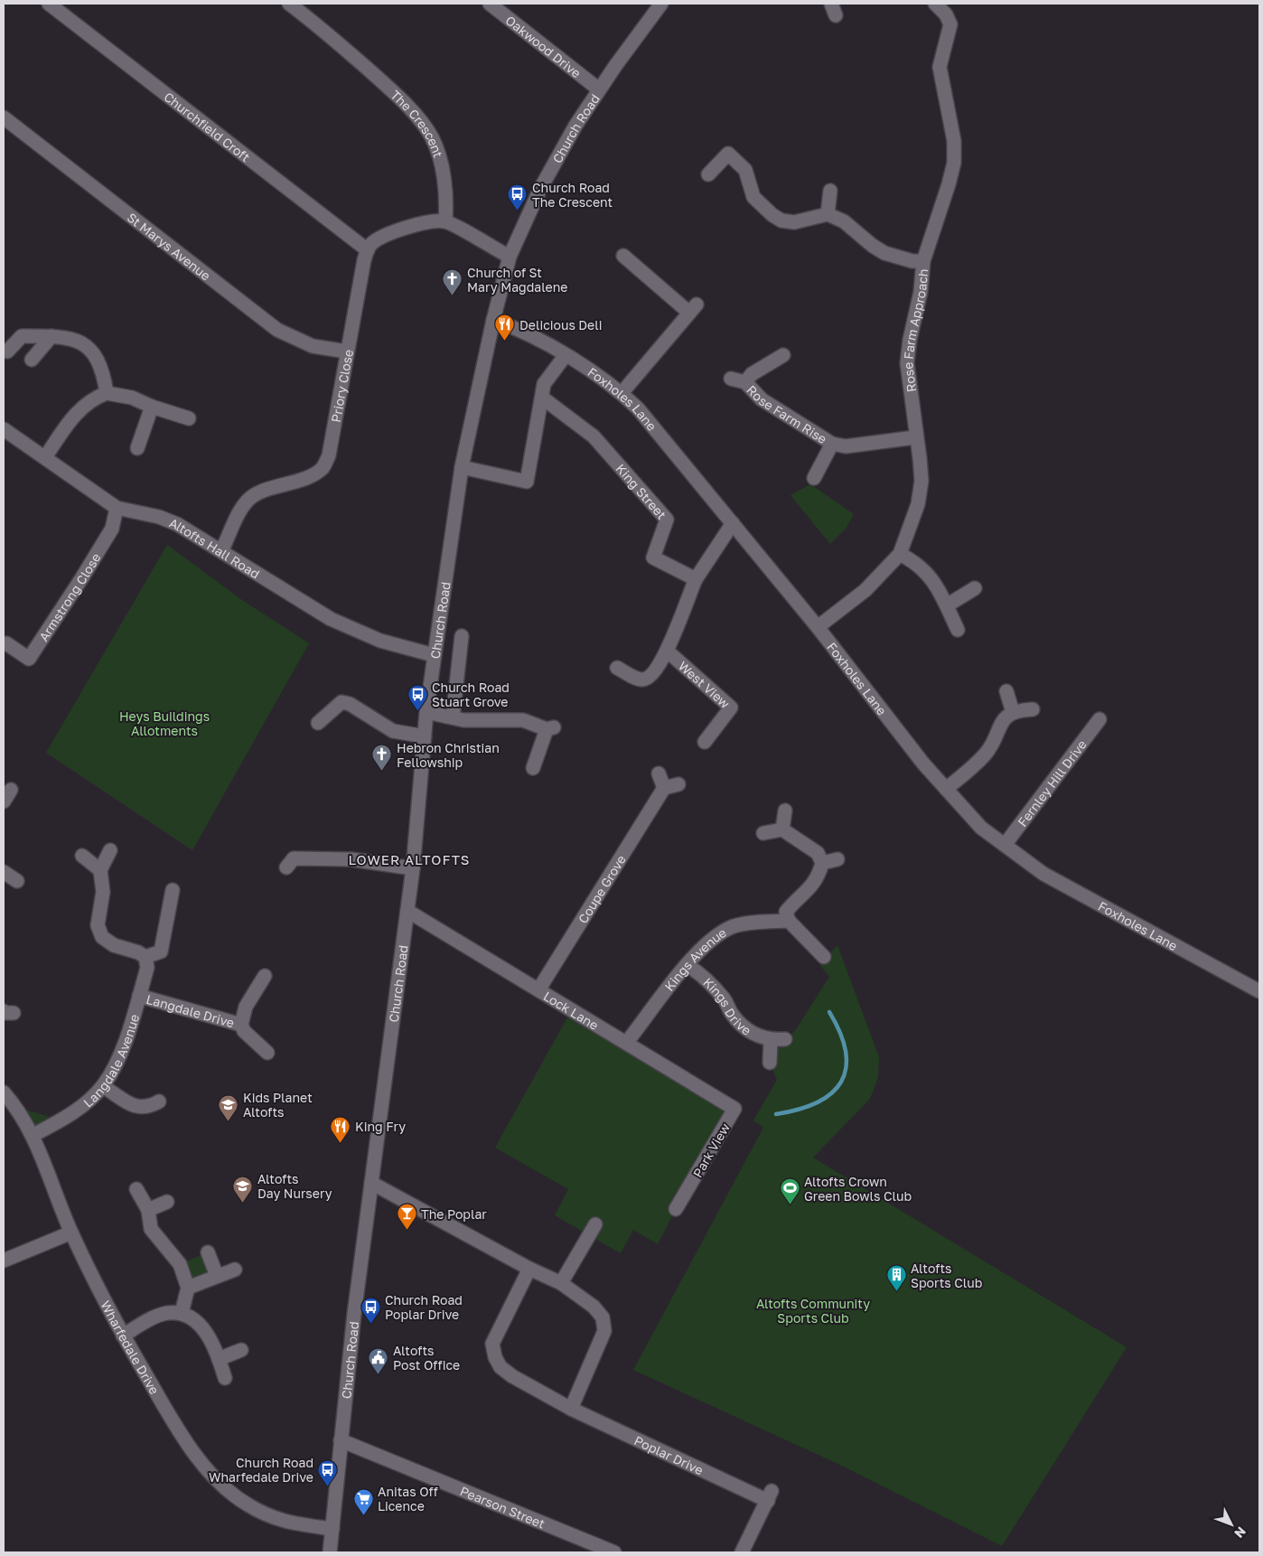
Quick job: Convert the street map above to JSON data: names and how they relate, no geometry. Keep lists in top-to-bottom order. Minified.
{"streets":{"street":["Oakwood Drive","Churchfield Croft","The Crescent","Church Road","St Marys Avenue","Rose Farm Approach","Priory Close","Foxholes Lane","Rose Farm Rise","King Street","Altofts Hall Road","Armstrong Close","West View","Fernley Hill Drive","Coupe Grove","Kings Avenue","Kings Drive","Lock Lane","Langdale Drive","Langdale Avenue","Park View","Wharfedale Drive","Poplar Drive","Pearson Street"]},"crossings":[["Oakwood Drive","Church Road"],["Churchfield Croft","Priory Close"],["Church Road","Foxholes Lane"],["Church Road","Altofts Hall Road"],["Church Road","Lock Lane"],["Church Road","Wharfedale Drive"],["Church Road","Pearson Street"],["St Marys Avenue","Priory Close"],["Rose Farm Approach","Foxholes Lane"],["Rose Farm Approach","Rose Farm Rise"],["Priory Close","Altofts Hall Road"],["Foxholes Lane","Fernley Hill Drive"],["King Street","West View"],["Altofts Hall Road","Armstrong Close"],["Coupe Grove","Lock Lane"],["Kings Avenue","Kings Drive"],["Kings Avenue","Lock Lane"],["Lock Lane","Park View"],["Langdale Drive","Langdale Avenue"],["Langdale Avenue","Wharfedale Drive"]],"districts":["LOWER ALTOFTS"],"parks":["Heys Buildings Allotments","Altofts Community Sports Club"],"places":{"bus stop":["Church Road The Crescent","Church Road Stuart Grove","Church Road Poplar Drive","Church Road Wharfedale Drive"],"church":["Church of St Mary Magdalene","Hebron Christian Fellowship"],"restaurant":["Delicious Deli","King Fry"],"school or university":["Kids Planet Altofts","Altofts Day Nursery"],"sports":["Altofts Crown Green Bowls Club"],"bar":["The Poplar"],"building":["Altofts Sports Club"],"public building":["Altofts Post Office"],"supermarket":["Anitas Off Licence"]},"north":"bottom right"}
